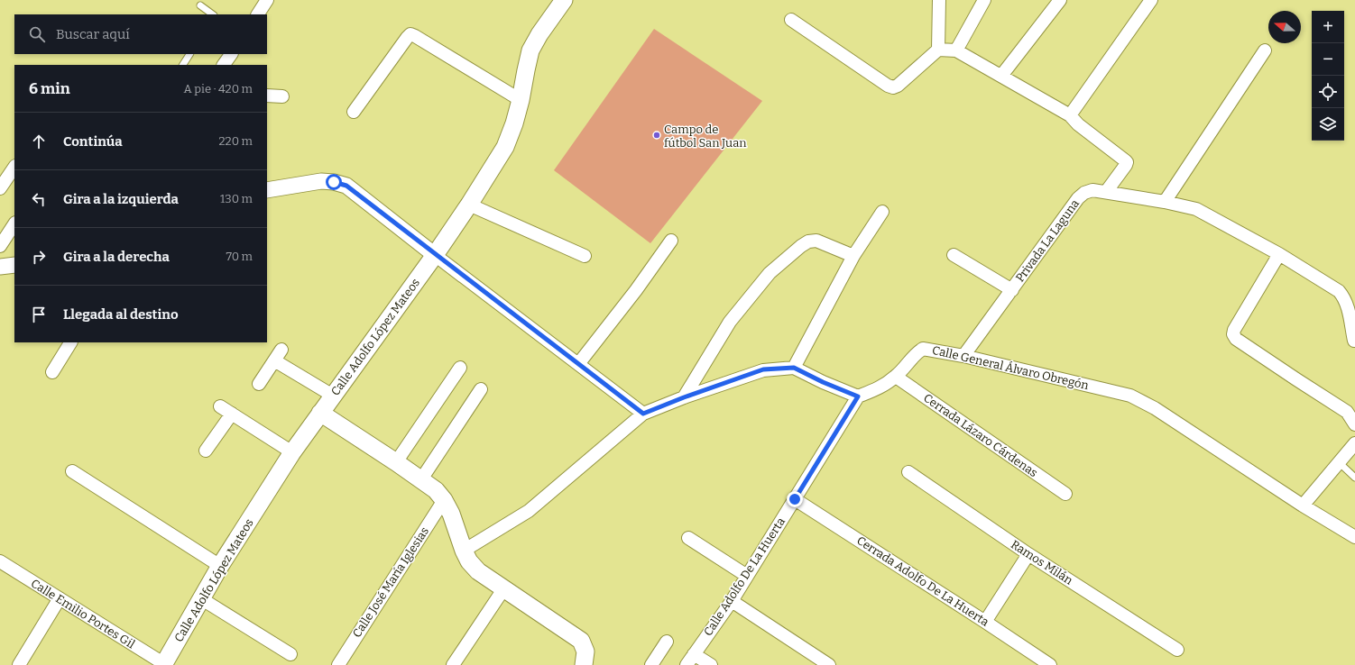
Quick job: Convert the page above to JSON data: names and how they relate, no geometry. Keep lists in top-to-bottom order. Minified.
{"streets":{"main road":["Calle Adolfo López Mateos"],"street":["Privada La Laguna","Calle General Álvaro Obregón","Cerrada Lázaro Cárdenas","Ramos Milán","Calle Adolfo De La Huerta","Cerrada Adolfo De La Huerta","Calle José María Iglesias","Calle Emilio Portes Gil"]},"crossings":[["Privada La Laguna","Calle General Álvaro Obregón"],["Calle Adolfo López Mateos","Calle Emilio Portes Gil"],["Calle General Álvaro Obregón","Cerrada Lázaro Cárdenas"],["Calle General Álvaro Obregón","Calle Adolfo De La Huerta"],["Calle Adolfo De La Huerta","Cerrada Adolfo De La Huerta"]],"places":["Campo de fútbol San Juan"],"north":"left","page":{"map_buttons":["+","−"],"search":"Buscar aquí","heading":["6 min","A pie · 420 m"],"list":[["Continúa","220 m"],["Gira a la izquierda","130 m"],["Gira a la derecha","70 m"],"Llegada al destino"]}}
